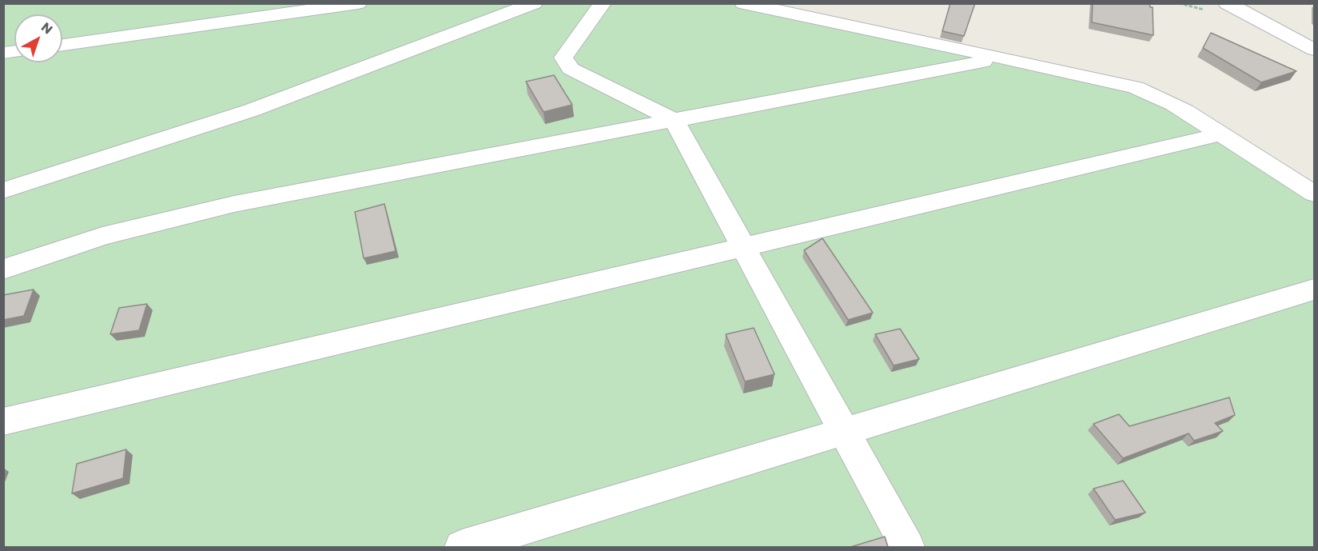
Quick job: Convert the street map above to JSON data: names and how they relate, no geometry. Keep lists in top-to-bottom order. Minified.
{"north":"top right"}
